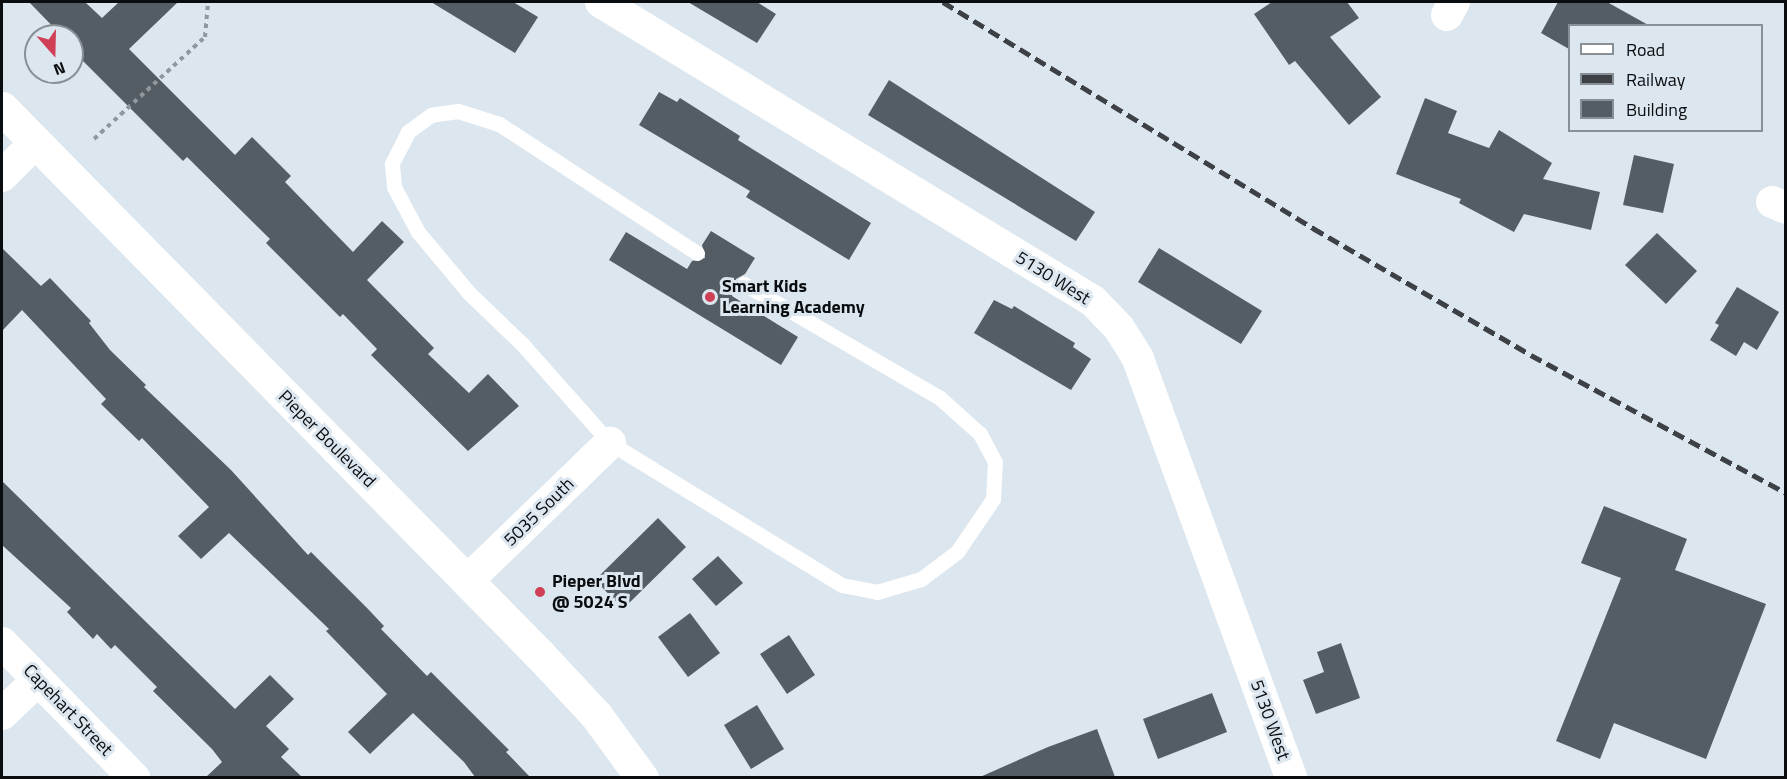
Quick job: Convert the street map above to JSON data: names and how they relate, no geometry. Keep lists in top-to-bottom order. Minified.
{"streets":{"street":["5130 West","Pieper Boulevard","5035 South","Capehart Street"]},"crossings":[["Pieper Boulevard","5035 South"]],"places":["Smart Kids Learning Academy","Pieper Blvd @ 5024 S"],"legend":["Road","Railway","Building"],"north":"bottom"}
